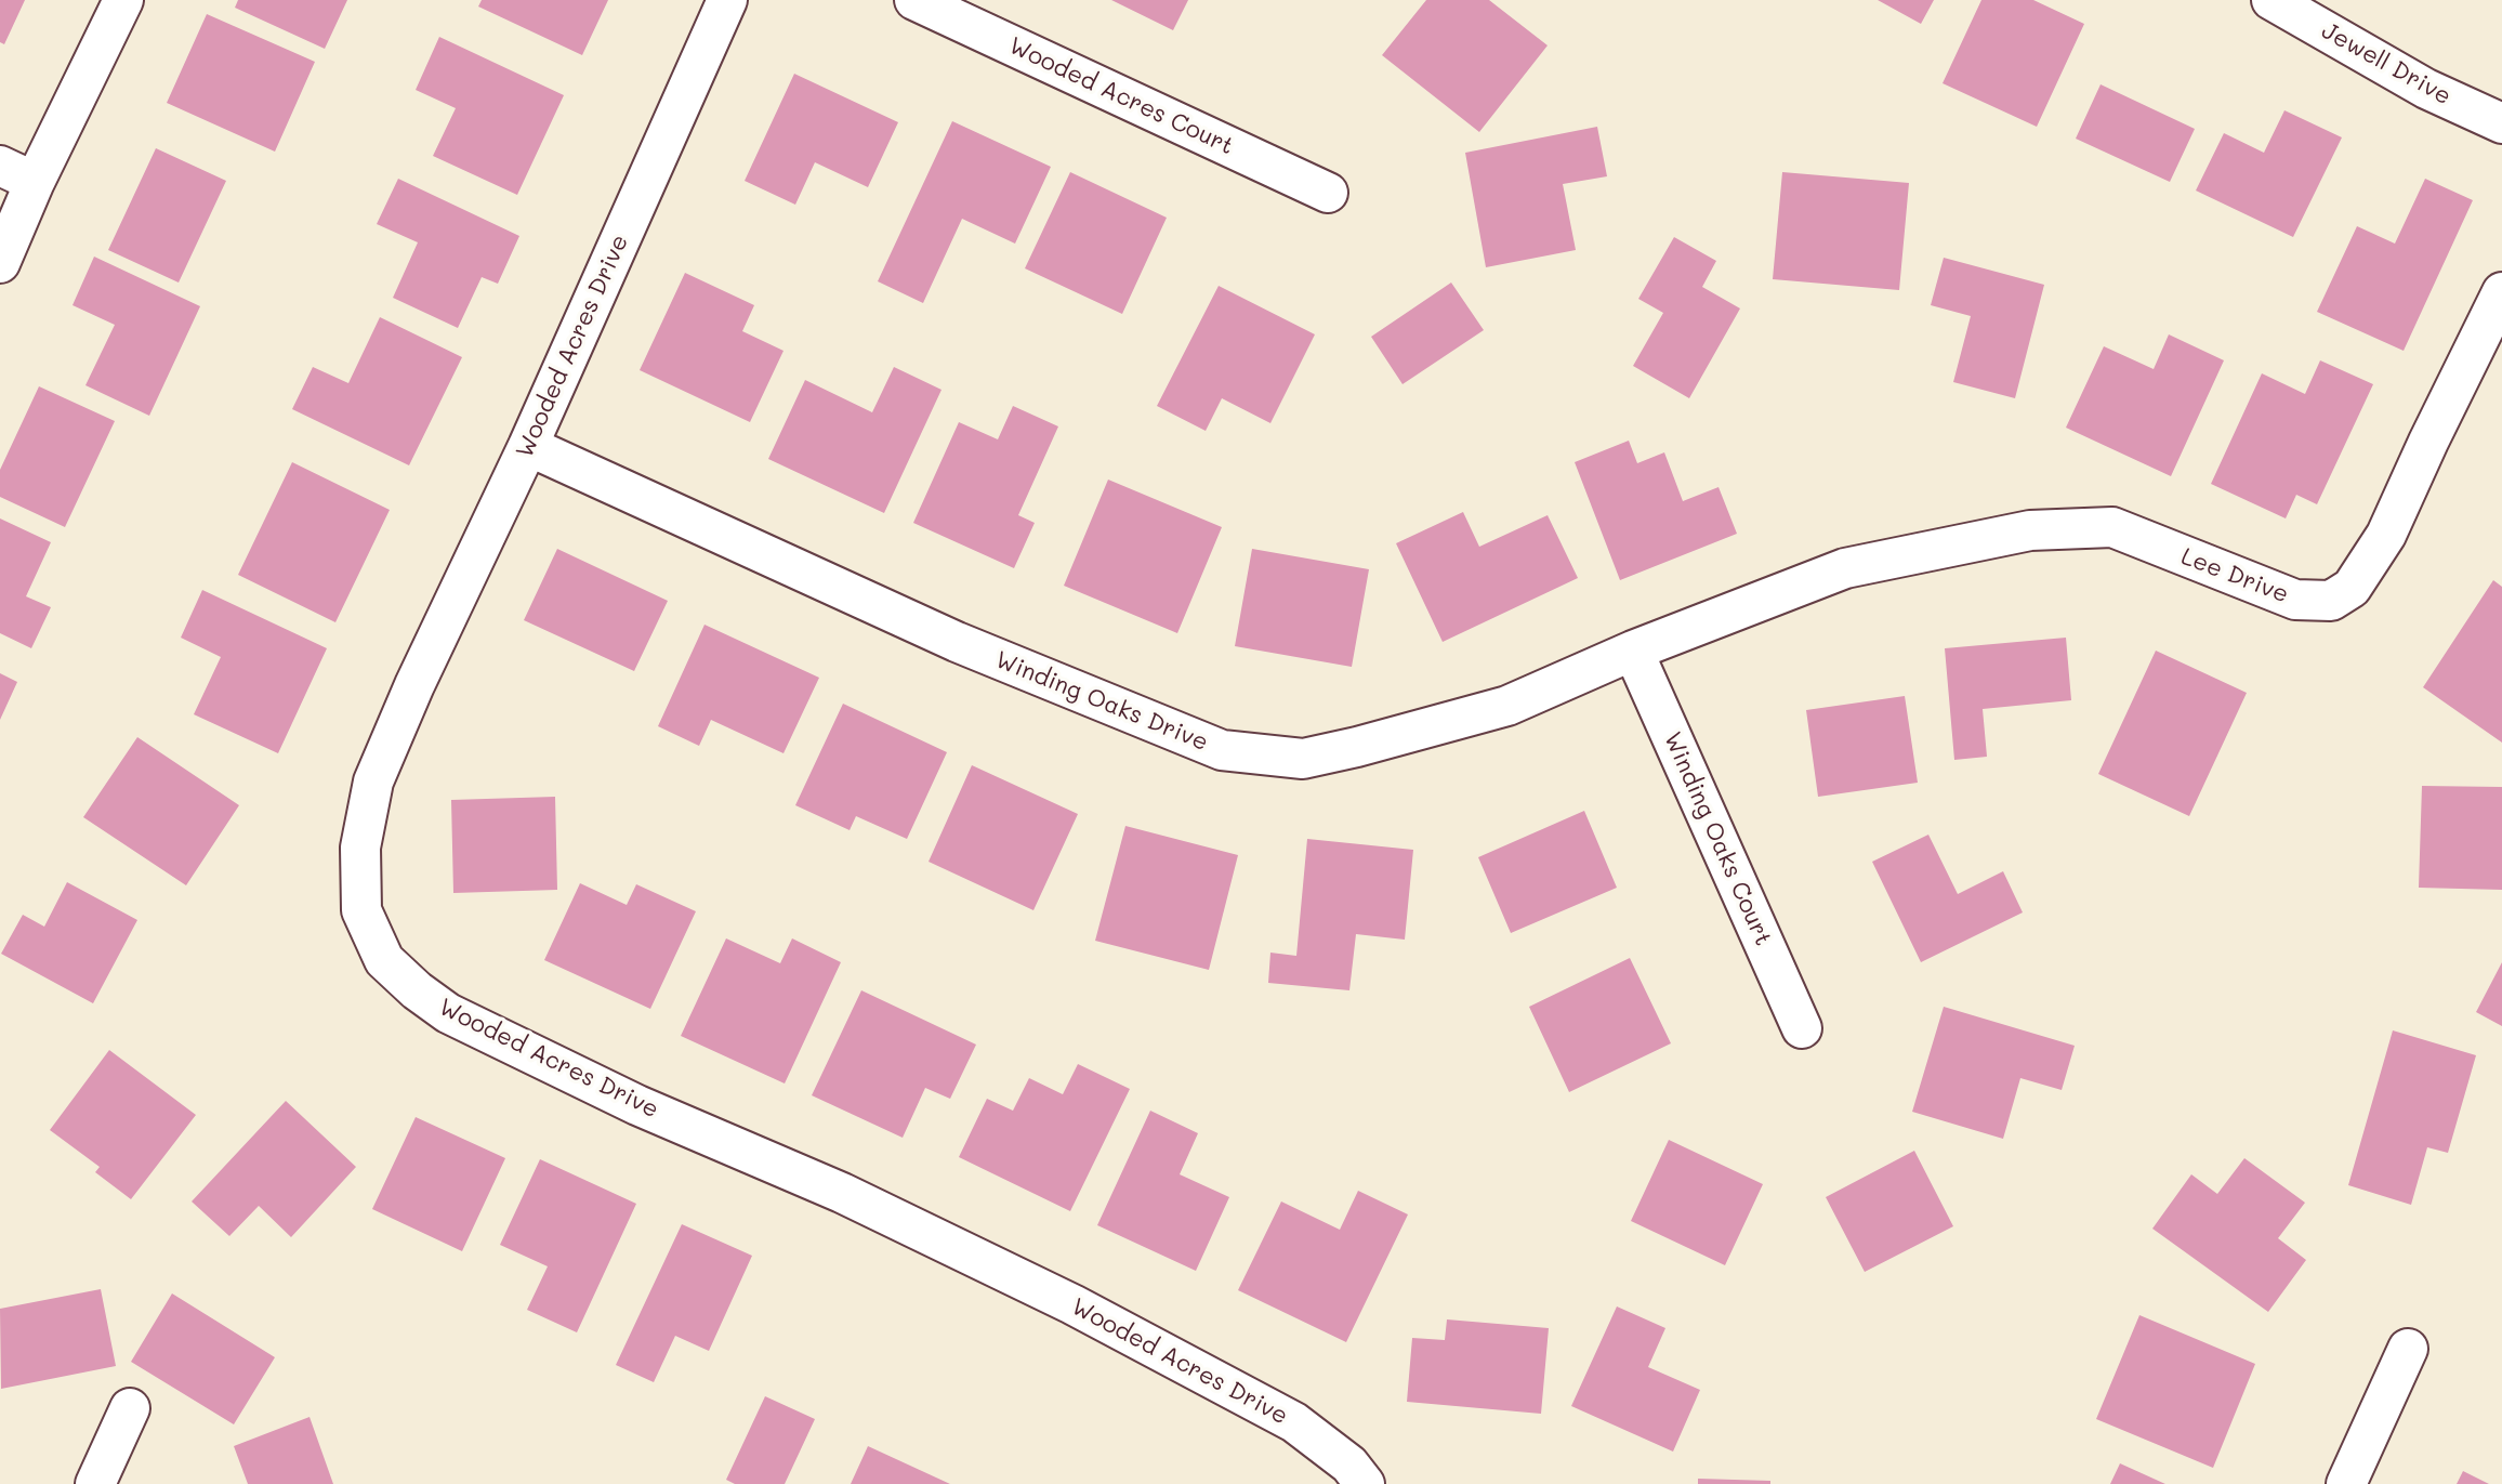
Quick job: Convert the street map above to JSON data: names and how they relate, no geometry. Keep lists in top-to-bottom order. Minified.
{"streets":{"street":["Jewell Drive","Wooded Acres Court","Wooded Acres Drive","Lee Drive","Winding Oaks Drive","Winding Oaks Court"]},"crossings":[["Wooded Acres Drive","Winding Oaks Drive"],["Lee Drive","Winding Oaks Drive"],["Winding Oaks Drive","Winding Oaks Court"]]}
